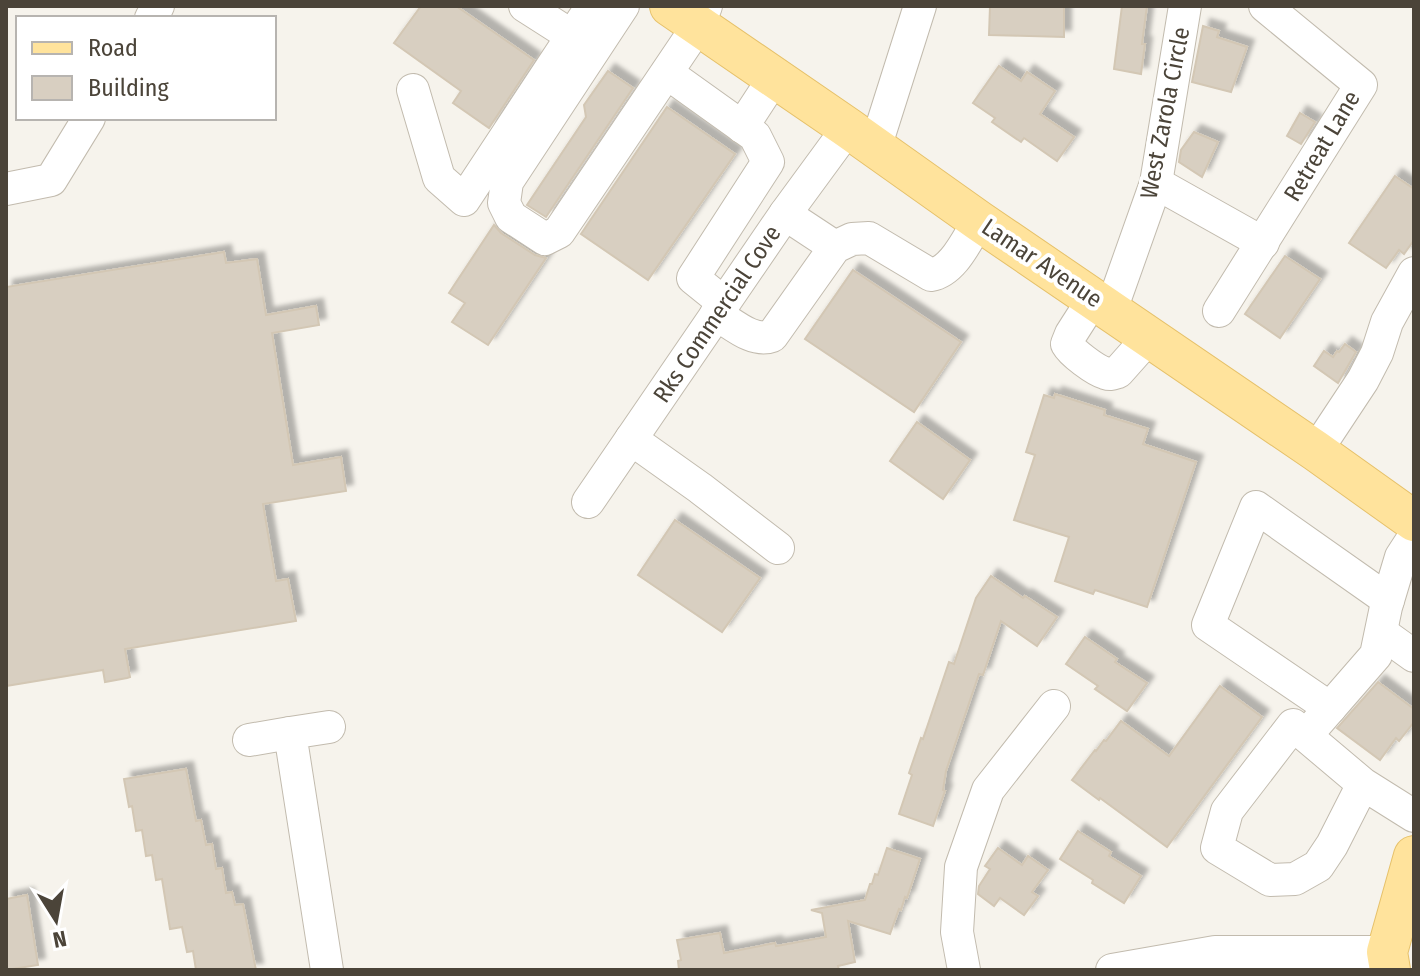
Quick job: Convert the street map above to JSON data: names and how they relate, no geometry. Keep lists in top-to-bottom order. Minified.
{"streets":{"main road":["Lamar Avenue"],"street":["West Zarola Circle","Retreat Lane","Rks Commercial Cove"]},"crossings":[["West Zarola Circle","Lamar Avenue"],["Lamar Avenue","Rks Commercial Cove"]],"legend":["Road","Building"],"north":"bottom"}
